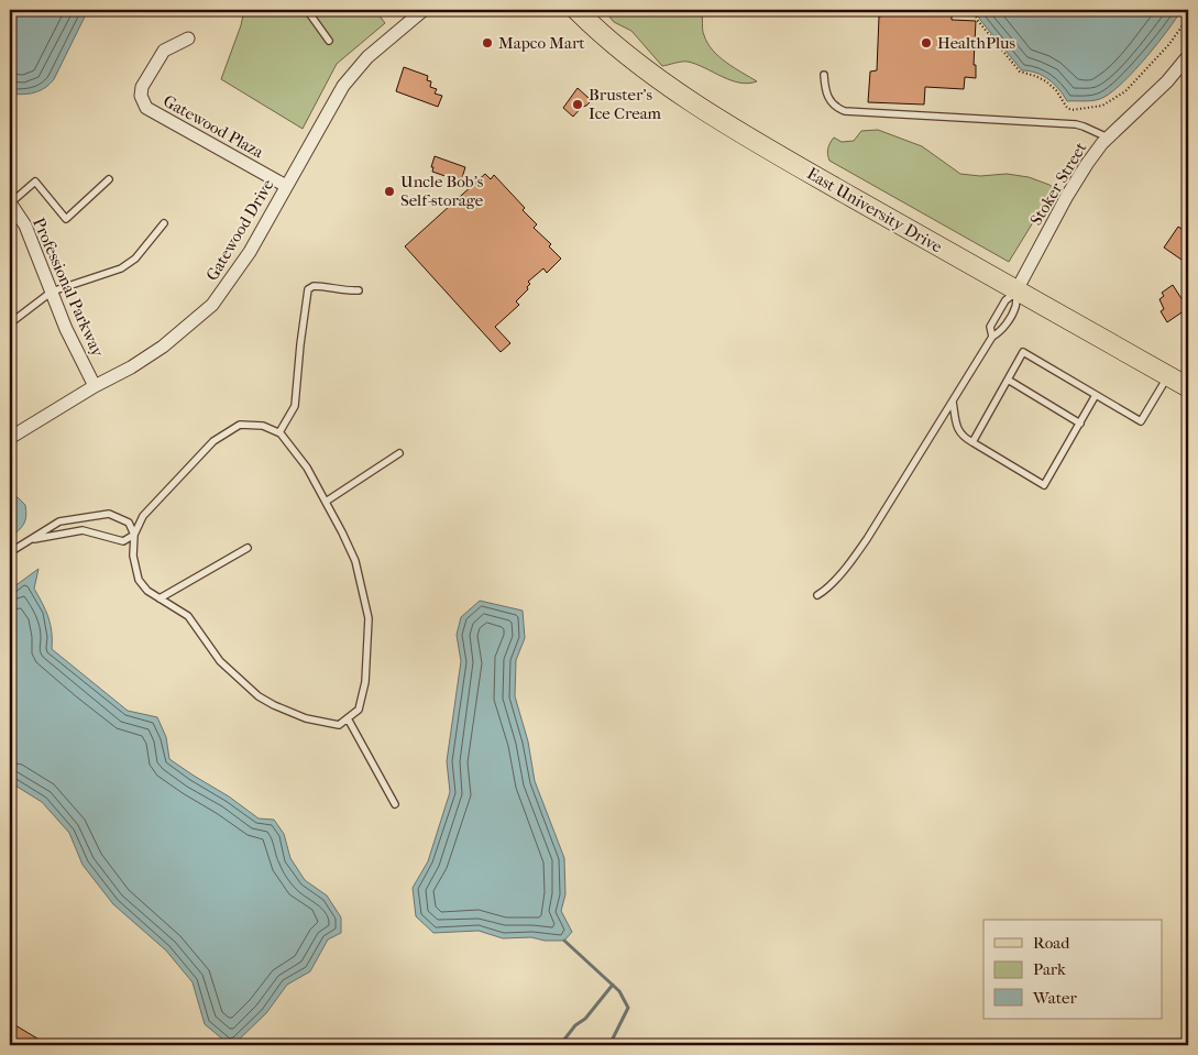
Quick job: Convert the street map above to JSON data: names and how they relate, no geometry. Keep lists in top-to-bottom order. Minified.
{"streets":{"main road":["East University Drive"],"street":["Gatewood Plaza","Stoker Street","Gatewood Drive","Professional Parkway"]},"crossings":[["Gatewood Plaza","Gatewood Drive"],["Stoker Street","East University Drive"],["Gatewood Drive","Professional Parkway"]],"places":["Mapco Mart","HealthPlus","Bruster's Ice Cream","Uncle Bob's Self-storage"],"legend":["Road","Park","Water"]}
